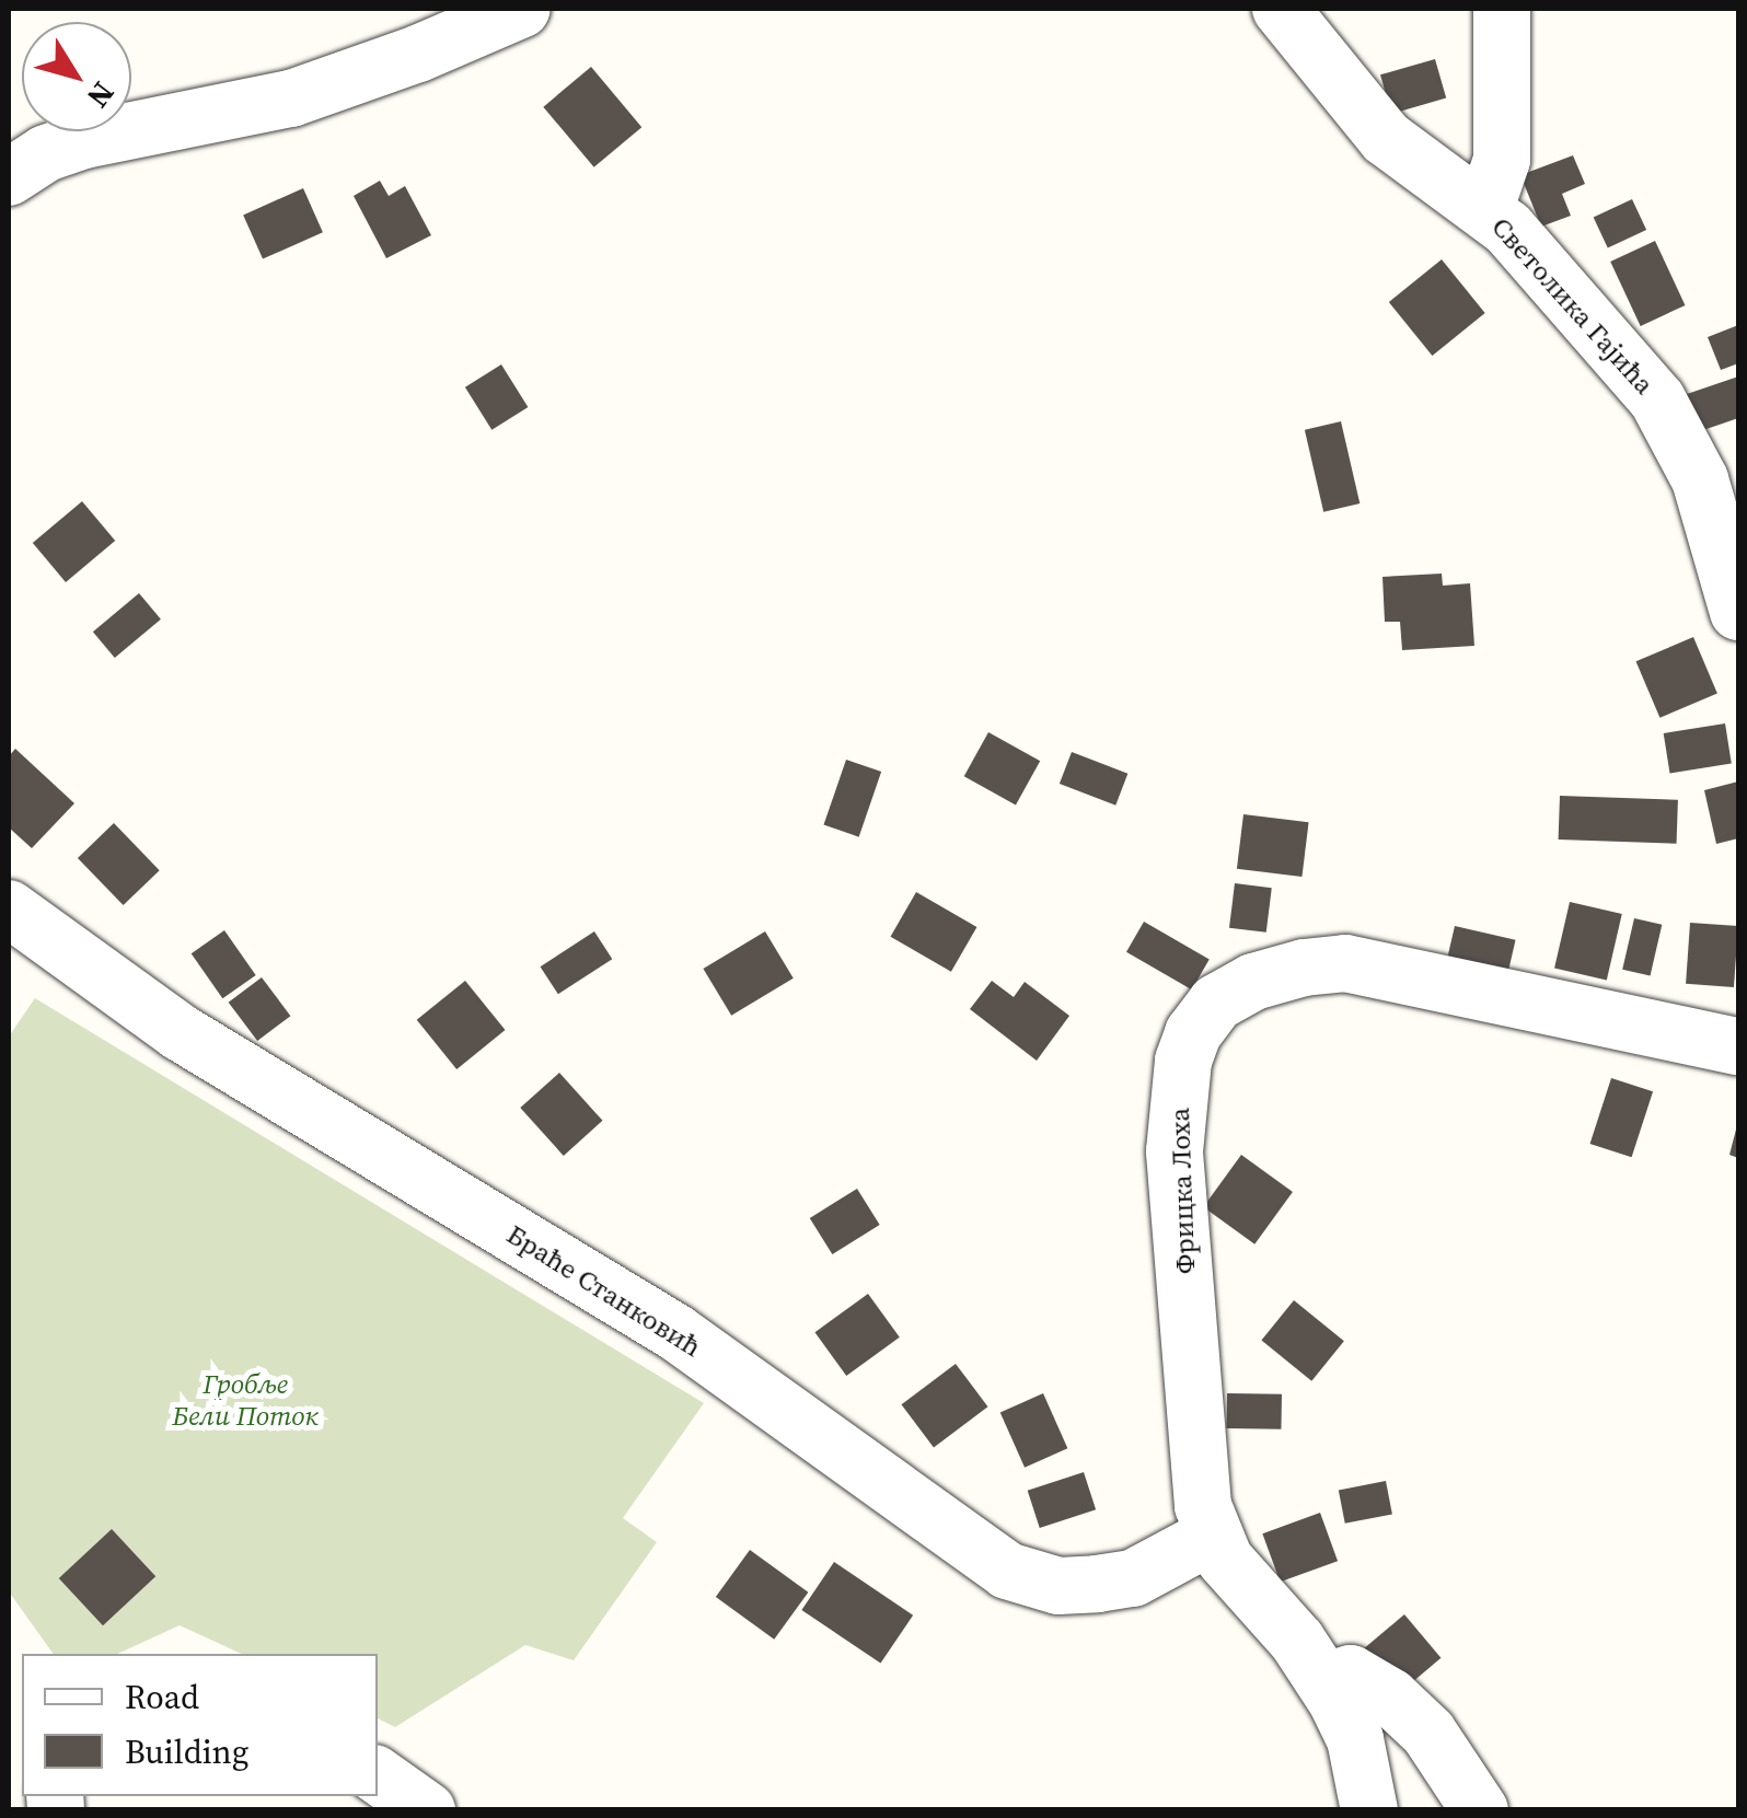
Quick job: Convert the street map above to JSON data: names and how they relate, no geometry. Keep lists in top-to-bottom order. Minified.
{"streets":{"street":["Светолика Гајића","Фрицка Лоха","Браће Станковић"]},"crossings":[["Фрицка Лоха","Браће Станковић"]],"parks":["Гробље Бели Поток"],"legend":["Road","Building"],"north":"bottom right"}
